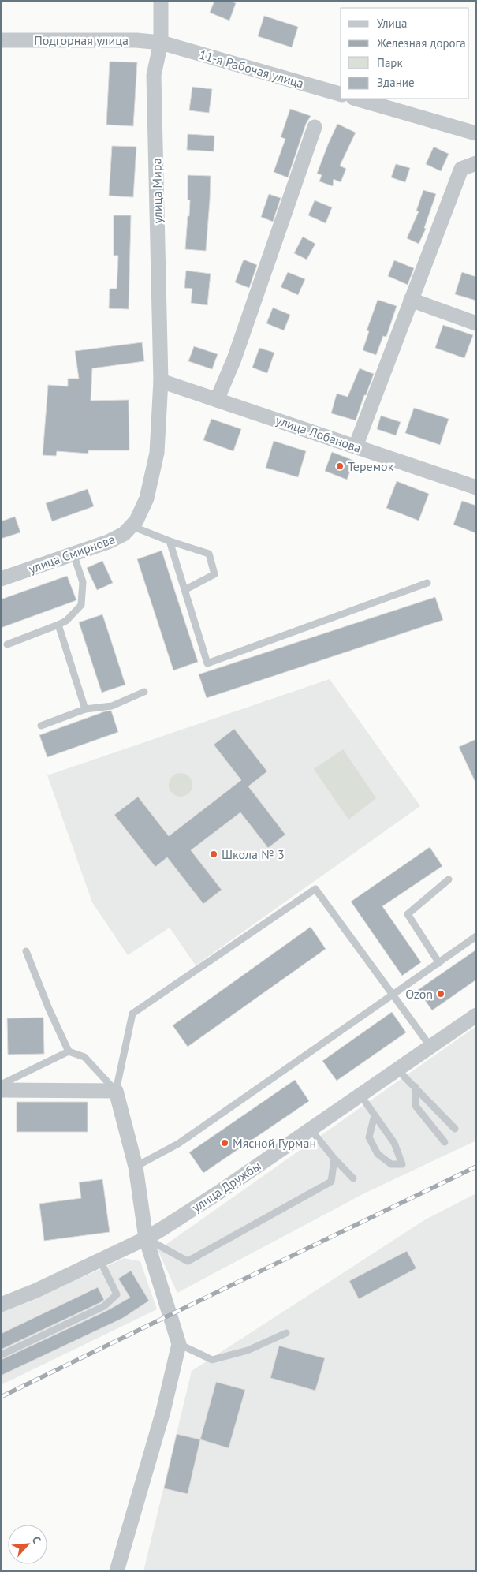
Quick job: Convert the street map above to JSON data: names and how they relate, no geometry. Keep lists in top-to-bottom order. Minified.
{"streets":{"street":["Подгорная улица","11-я Рабочая улица","улица Мира","улица Лобанова","улица Смирнова","улица Дружбы"]},"crossings":[["Подгорная улица","11-я Рабочая улица"],["Подгорная улица","улица Мира"],["11-я Рабочая улица","улица Мира"],["улица Мира","улица Лобанова"],["улица Мира","улица Смирнова"],["улица Лобанова","улица Смирнова"]],"places":["Теремок","Школа № 3","Ozon","Мясной Гурман"],"legend":["Улица","Железная дорога","Парк","Здание"],"north":"top right"}
